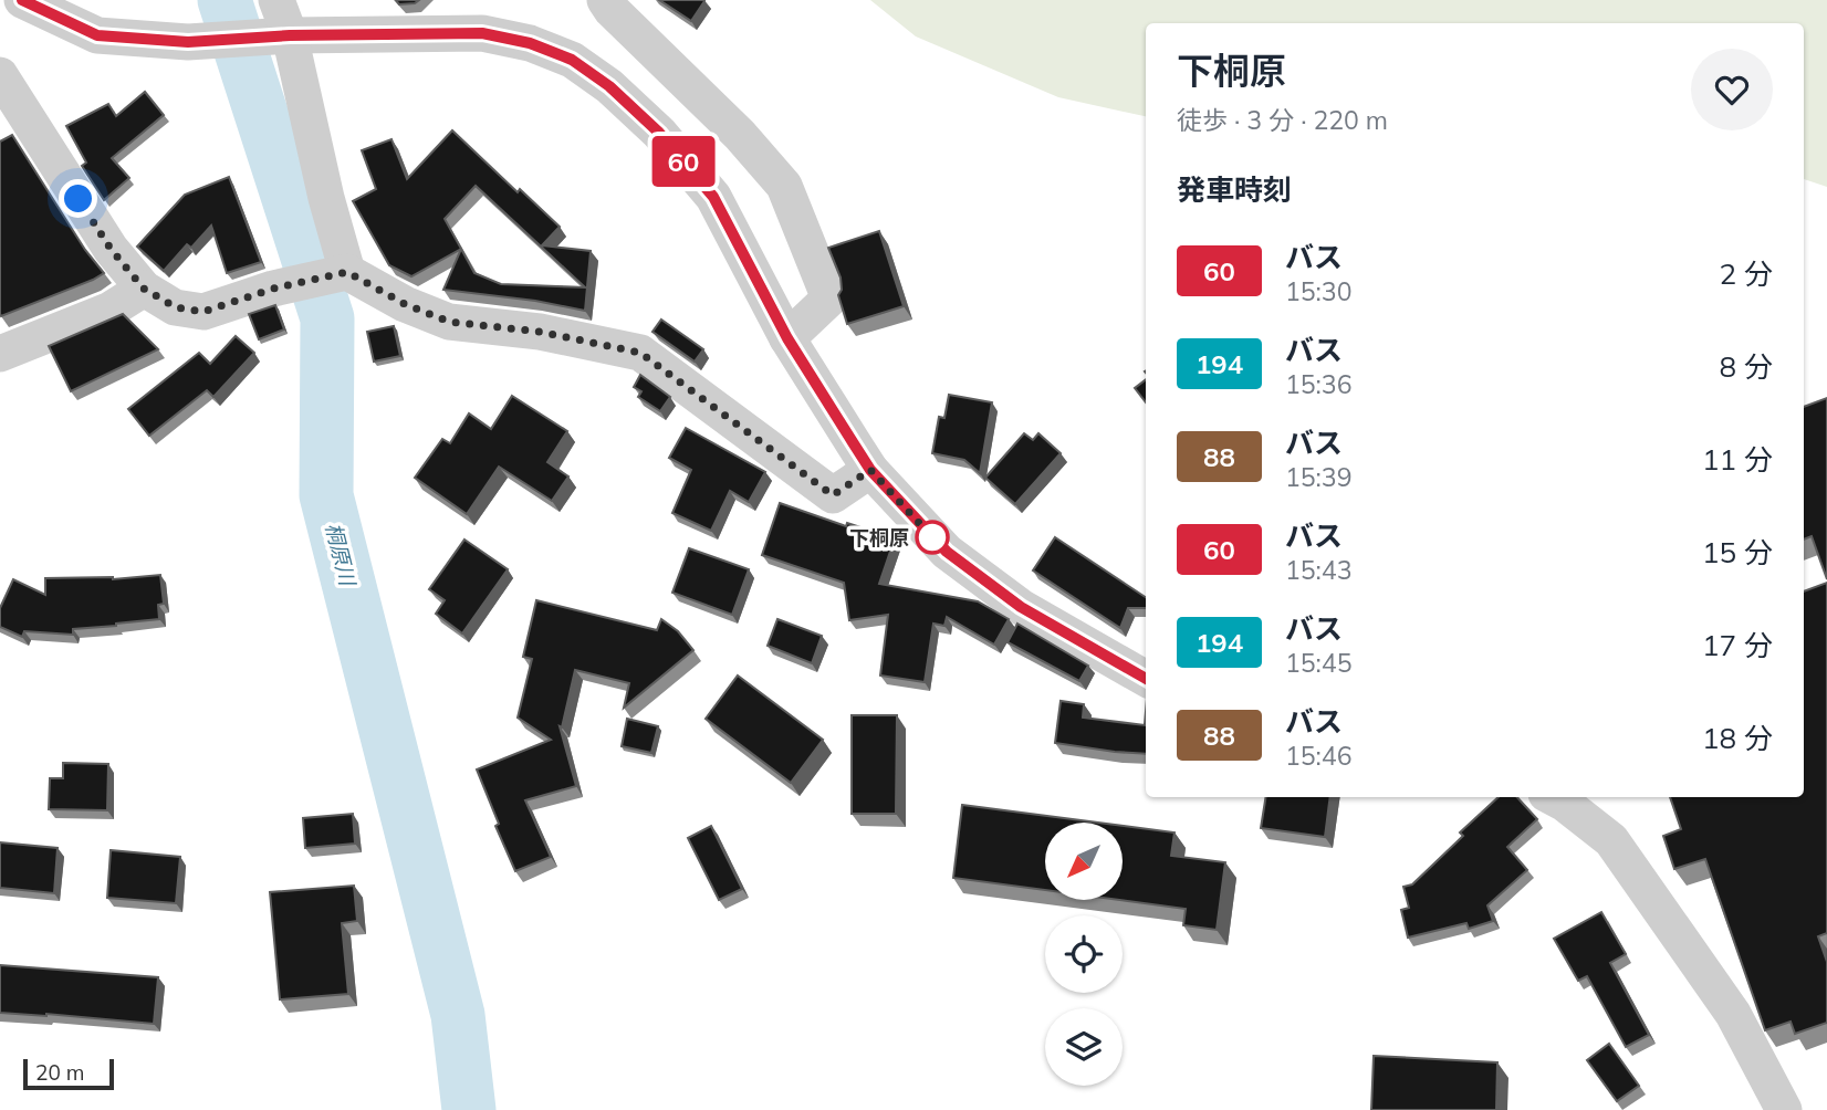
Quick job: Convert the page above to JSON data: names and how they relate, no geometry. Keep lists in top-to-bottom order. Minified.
{"water":["桐原川"],"places":["下桐原"],"lines":["bus line 60"],"scale_bar":"20 m","north":"bottom left","page":{"on_map":"60","heading":[["下桐原","徒歩 · 3 分 · 220 m"],"発車時刻"],"list":[{"mark":"60","name":"バス","note":"15:30","value":"2 分"},{"mark":"194","name":"バス","note":"15:36","value":"8 分"},{"mark":"88","name":"バス","note":"15:39","value":"11 分"},{"mark":"60","name":"バス","note":"15:43","value":"15 分"},{"mark":"194","name":"バス","note":"15:45","value":"17 分"},{"mark":"88","name":"バス","note":"15:46","value":"18 分"}],"scale":"20 m"}}
